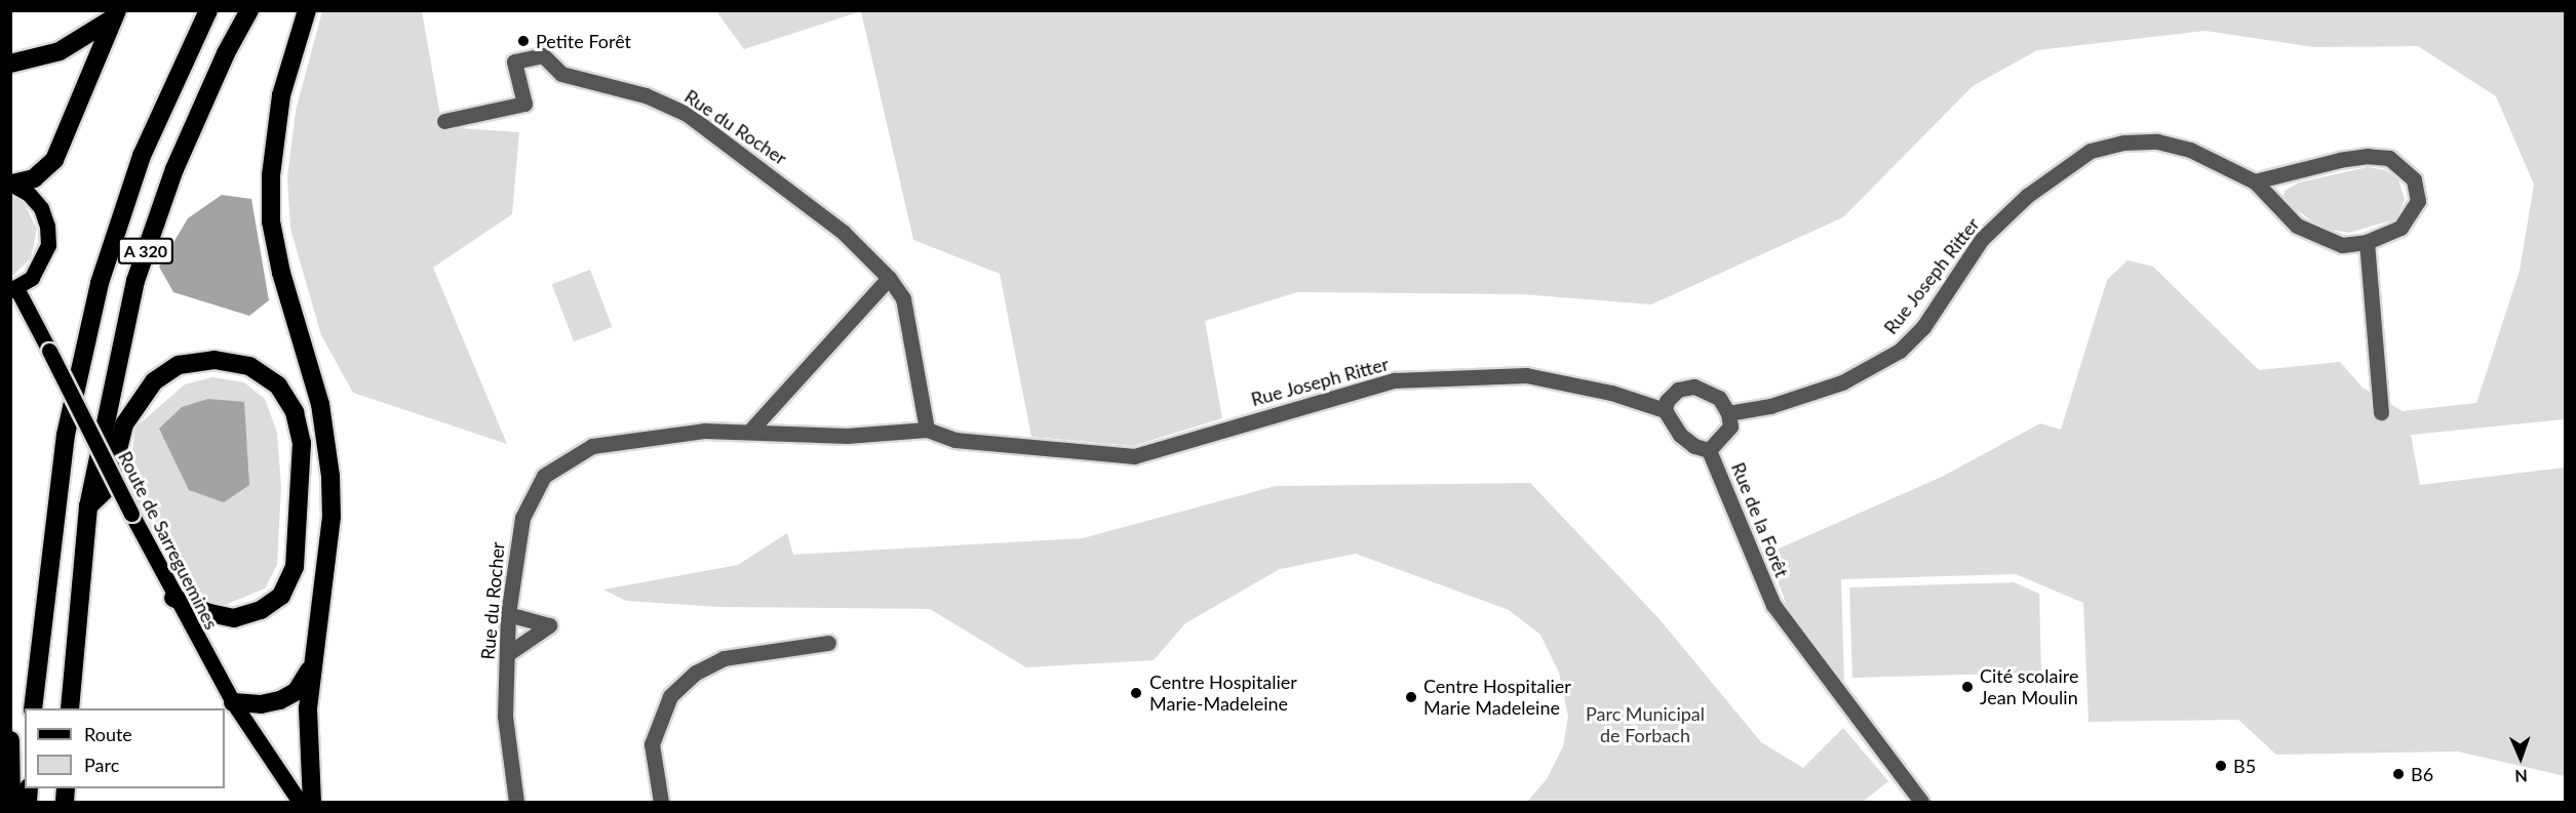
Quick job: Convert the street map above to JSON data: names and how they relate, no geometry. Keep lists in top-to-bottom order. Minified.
{"streets":{"highway":["A 320"],"main road":["Route de Sarreguemines"],"street":["Rue du Rocher","Rue Joseph Ritter","Rue de la Forêt"]},"crossings":[["Rue du Rocher","Rue Joseph Ritter"],["Rue Joseph Ritter","Rue de la Forêt"]],"parks":["Parc Municipal de Forbach"],"places":["Petite Forêt","Cité scolaire Jean Moulin","Centre Hospitalier Marie-Madeleine","Centre Hospitalier Marie Madeleine","B5","B6"],"legend":["Route","Parc"],"north":"bottom"}
